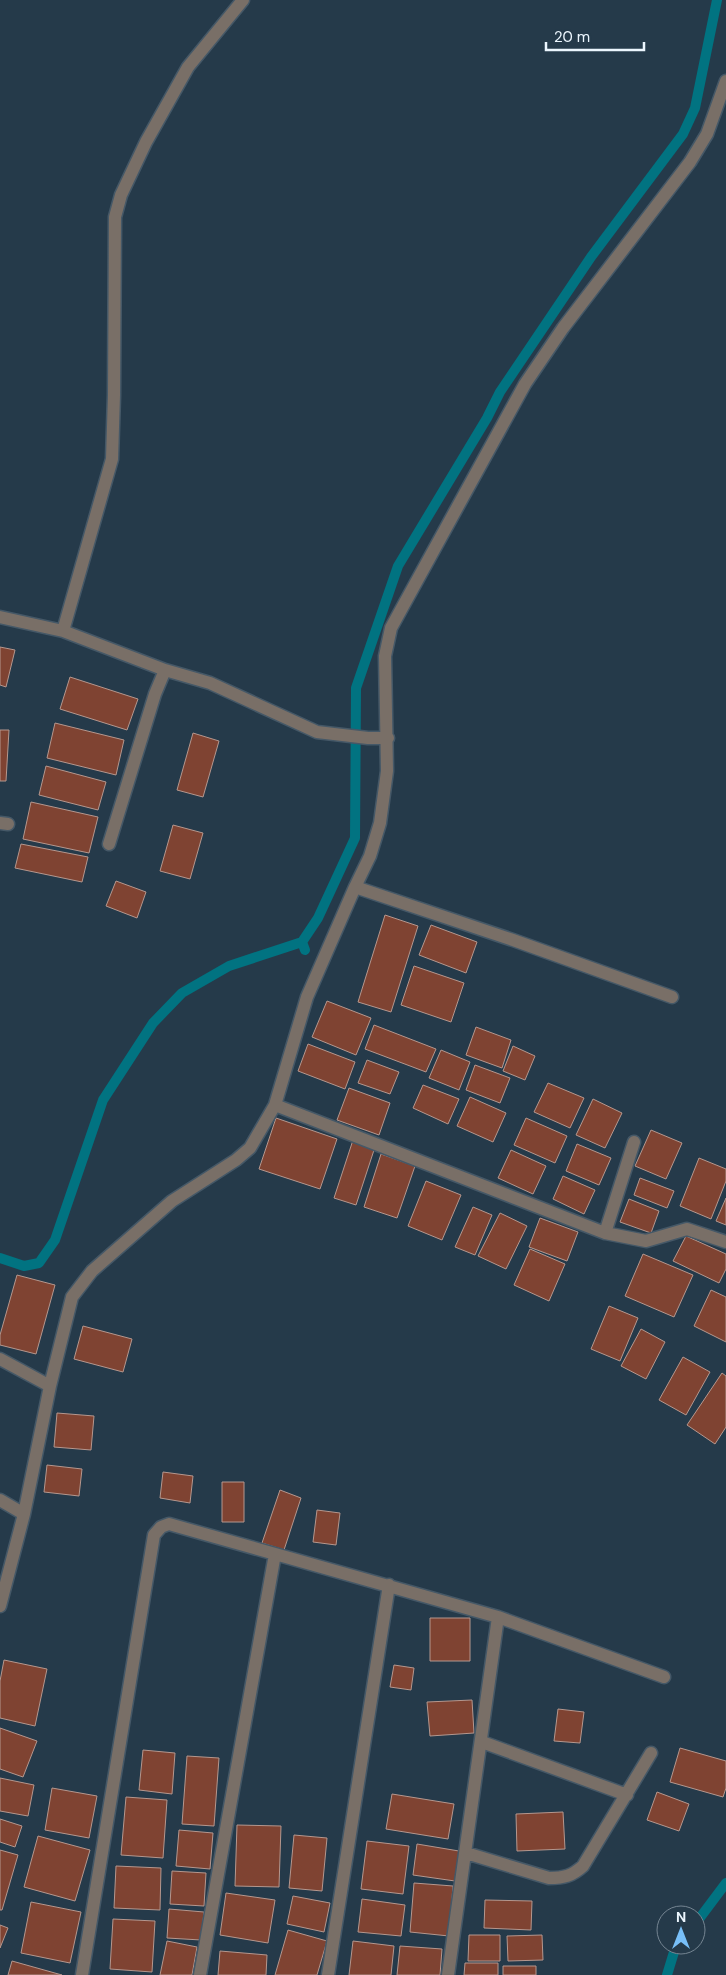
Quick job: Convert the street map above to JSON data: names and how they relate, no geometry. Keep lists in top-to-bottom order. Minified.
{"scale_bar":"20 m","north":"top"}
